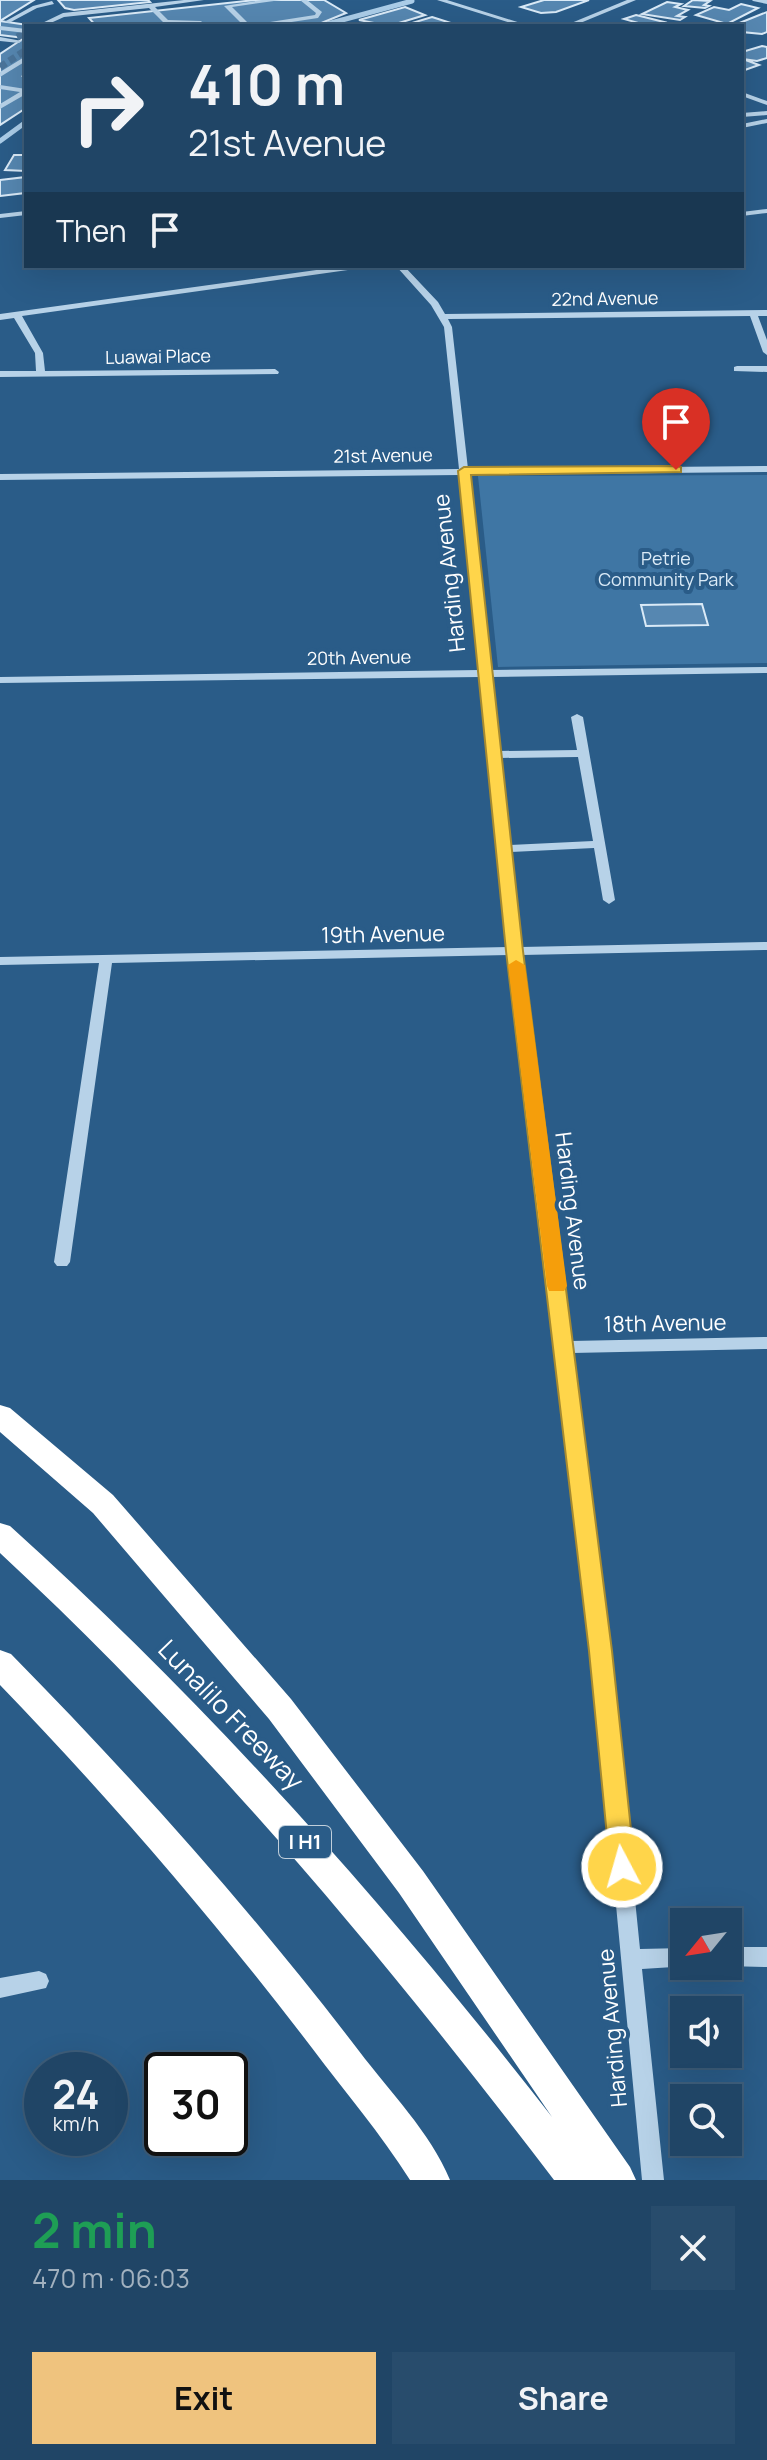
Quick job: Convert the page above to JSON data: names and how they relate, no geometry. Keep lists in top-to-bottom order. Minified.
{"streets":{"highway":["Lunalilo Freeway","I H1"],"street":["22nd Avenue","Luawai Place","21st Avenue","Harding Avenue","20th Avenue","19th Avenue","18th Avenue"]},"crossings":[["22nd Avenue","Harding Avenue"],["21st Avenue","Harding Avenue"],["Harding Avenue","20th Avenue"],["Harding Avenue","19th Avenue"],["Harding Avenue","18th Avenue"]],"parks":["Petrie Community Park"],"north":"bottom left","page":{"turn":["410 m","21st Avenue"],"then":"Then","speed":"24 km/h","limit":"30","heading":["2 min","470 m · 06:03"],"buttons":["Exit","Share"]}}
